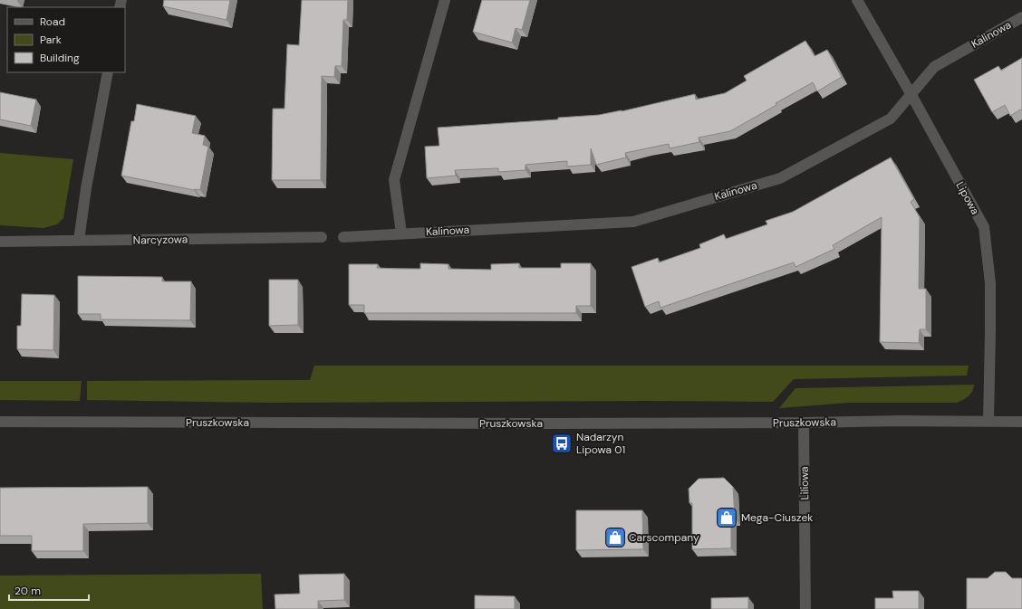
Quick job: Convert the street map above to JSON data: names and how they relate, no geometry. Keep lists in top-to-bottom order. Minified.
{"streets":{"street":["Kalinowa","Lipowa","Narcyzowa","Pruszkowska","Liliowa"]},"crossings":[["Kalinowa","Lipowa"],["Lipowa","Pruszkowska"],["Pruszkowska","Liliowa"]],"places":{"bus stop":["Nadarzyn Lipowa 01"],"shop":["Mega-Ciuszek","Carscompany"]},"legend":["Road","Park","Building"],"scale_bar":"20 m"}
